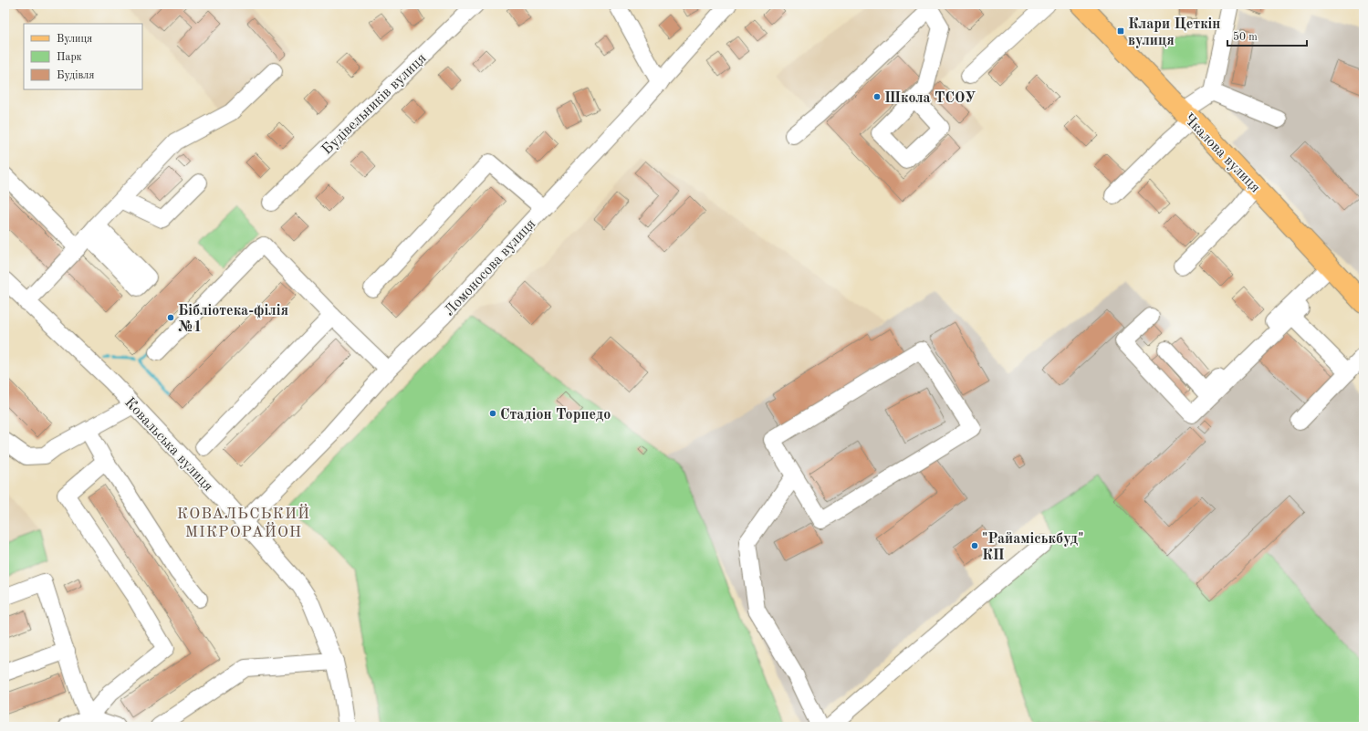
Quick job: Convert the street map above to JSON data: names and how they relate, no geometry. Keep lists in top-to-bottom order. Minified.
{"streets":{"main road":["Чкалова вулиця"],"street":["Будівельників вулиця","Ломоносова вулиця","Ковальська вулиця"]},"crossings":[["Ломоносова вулиця","Ковальська вулиця"]],"districts":["КОВАЛЬСЬКИЙ МІКРОРАЙОН"],"places":{"transit":["Клари Цеткін вулиця"],"other":["Школа ТСОУ","Бібліотека-філія №1","Стадіон Торпедо","\"Райаміськбуд\" КП"]},"legend":["Вулиця","Парк","Будівля"],"scale_bar":"50 m"}
